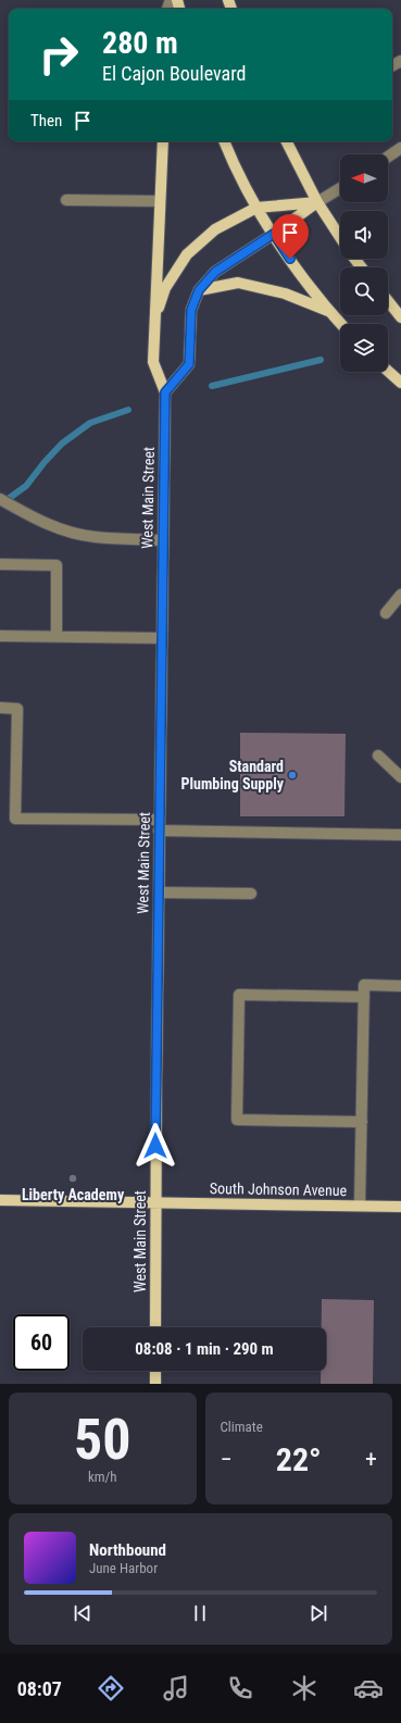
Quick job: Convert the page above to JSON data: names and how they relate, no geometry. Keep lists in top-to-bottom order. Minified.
{"streets":{"main road":["West Main Street","South Johnson Avenue"]},"crossings":[["West Main Street","South Johnson Avenue"]],"places":["Standard Plumbing Supply","Liberty Academy"],"north":"left","page":{"turn":["280 m","El Cajon Boulevard"],"then":"Then","limit":"60","trip":"08:08 · 1 min · 290 m","tile":[["50","km/h"],"Climate"],"heat":["−","22°","+"],"song":["Northbound","June Harbor"],"tabs":"08:07"}}
